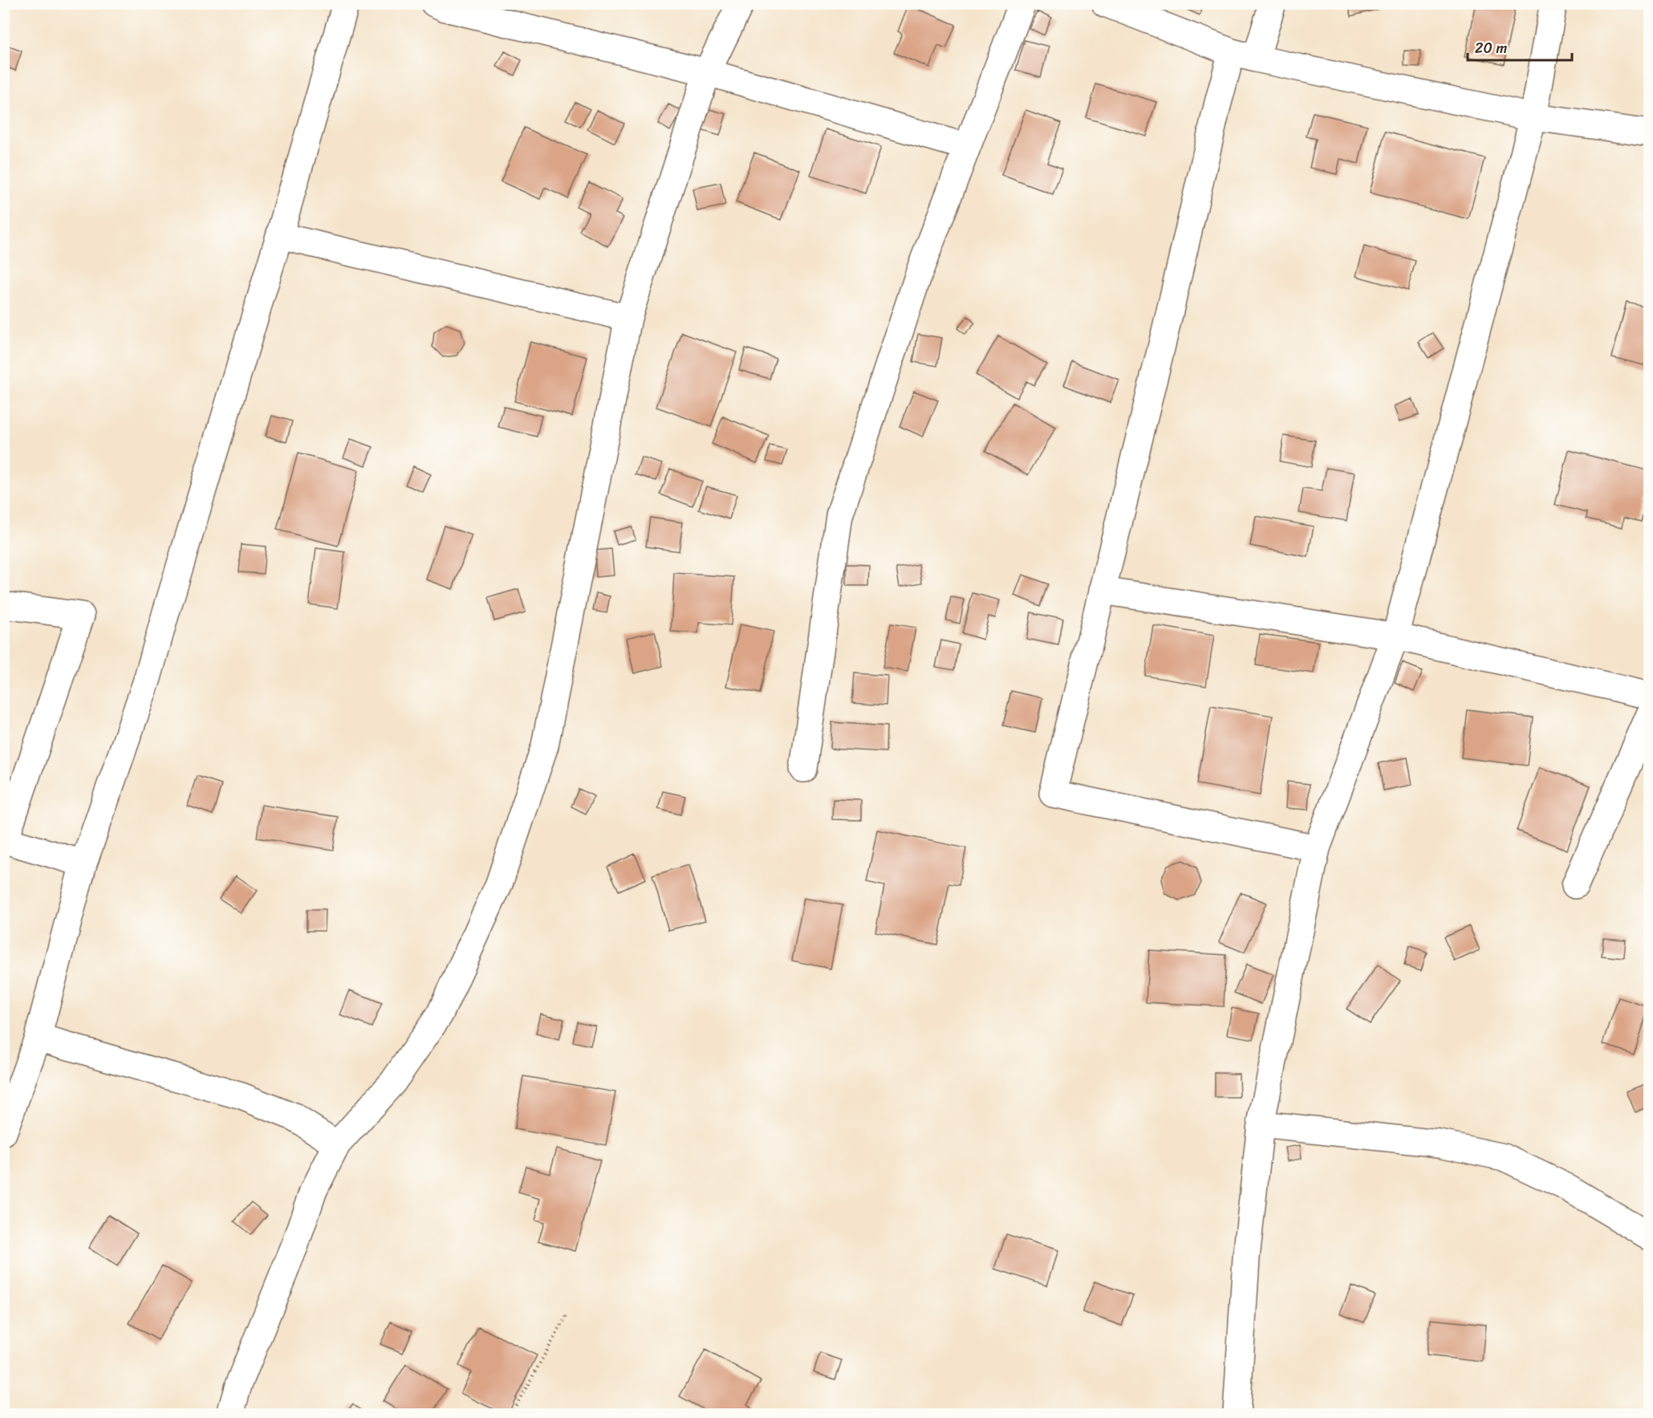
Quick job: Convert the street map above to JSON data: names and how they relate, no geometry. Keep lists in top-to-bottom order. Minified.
{"scale_bar":"20 m"}
